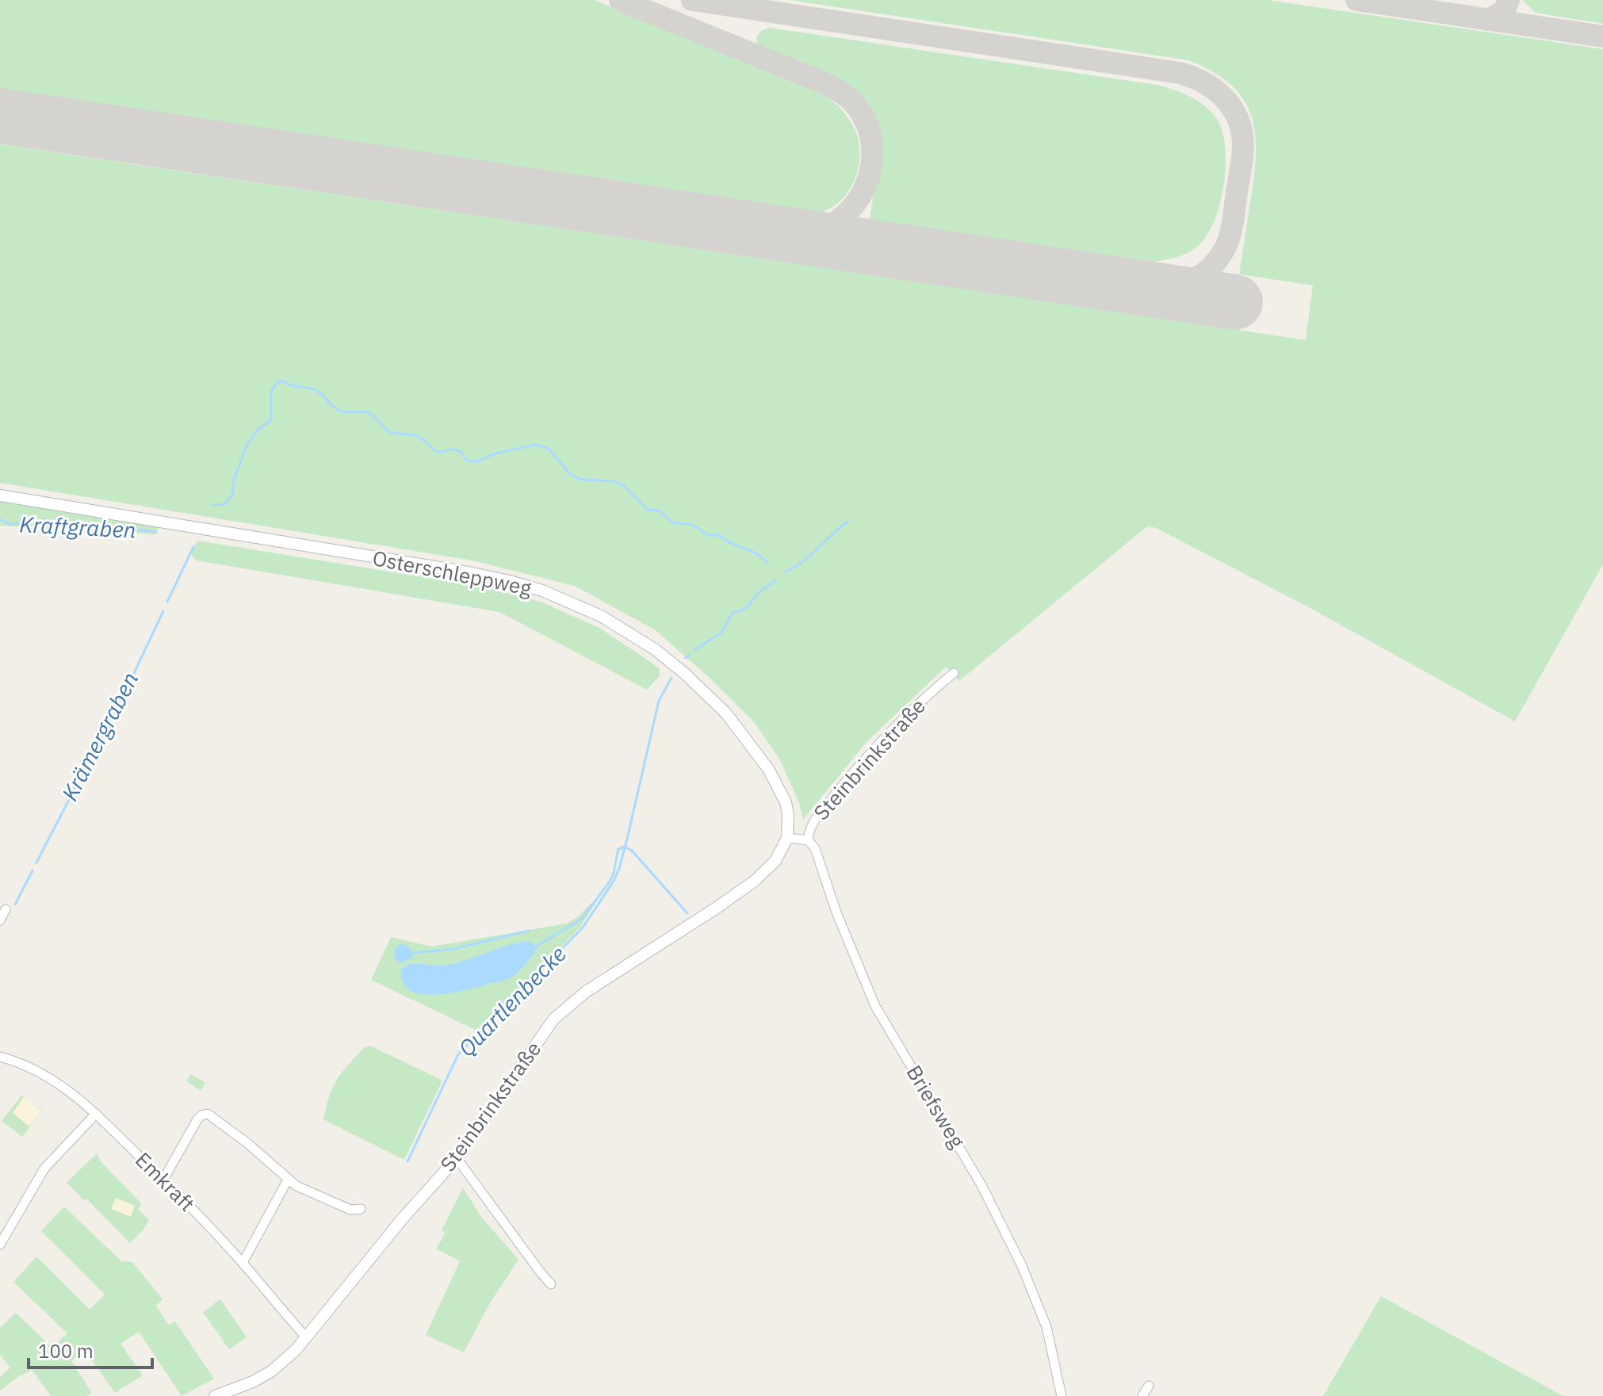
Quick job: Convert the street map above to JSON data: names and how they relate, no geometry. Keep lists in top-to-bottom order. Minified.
{"streets":{"street":["Osterschleppweg","Steinbrinkstraße","Briefsweg","Emkraft"]},"crossings":[["Osterschleppweg","Steinbrinkstraße"],["Steinbrinkstraße","Briefsweg"],["Steinbrinkstraße","Emkraft"]],"water":["Kraftgraben","Krämergraben","Quartlenbecke"],"scale_bar":"100 m"}
